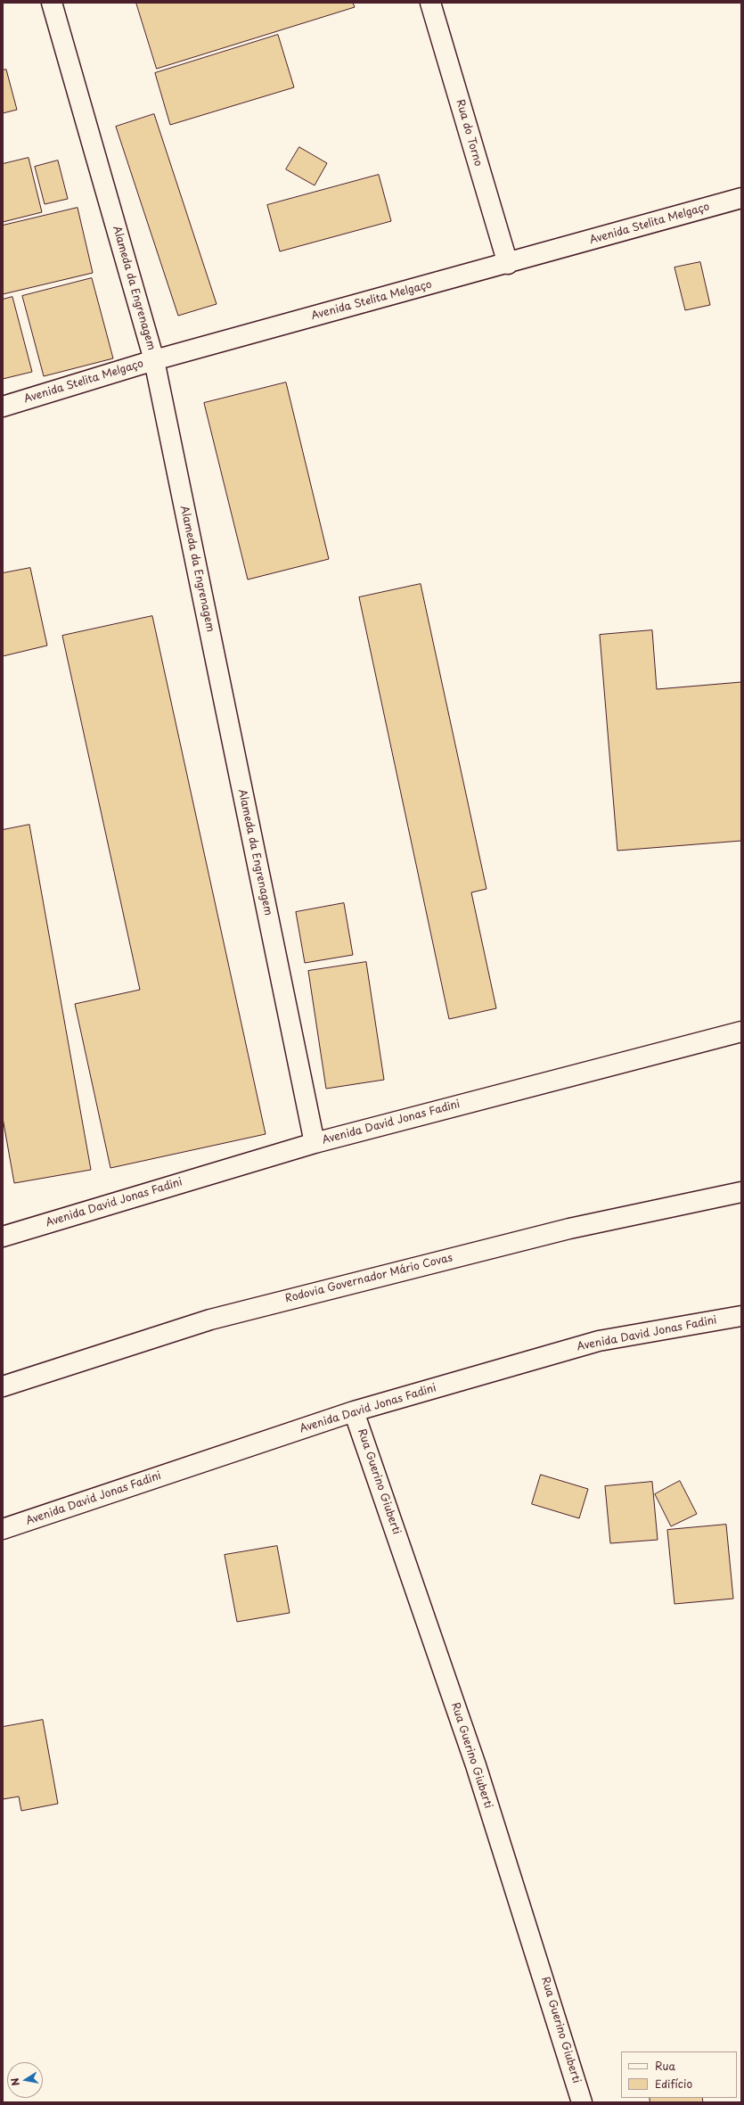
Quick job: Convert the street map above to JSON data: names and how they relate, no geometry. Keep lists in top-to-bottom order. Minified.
{"streets":{"main road":["Rua do Torno","Avenida Stelita Melgaço","Alameda da Engrenagem","Avenida David Jonas Fadini","Rodovia Governador Mário Covas","Rua Guerino Giuberti"]},"crossings":[["Rua do Torno","Avenida Stelita Melgaço"],["Avenida Stelita Melgaço","Alameda da Engrenagem"],["Alameda da Engrenagem","Avenida David Jonas Fadini"],["Avenida David Jonas Fadini","Rua Guerino Giuberti"]],"legend":["Rua","Edifício"],"north":"left"}
